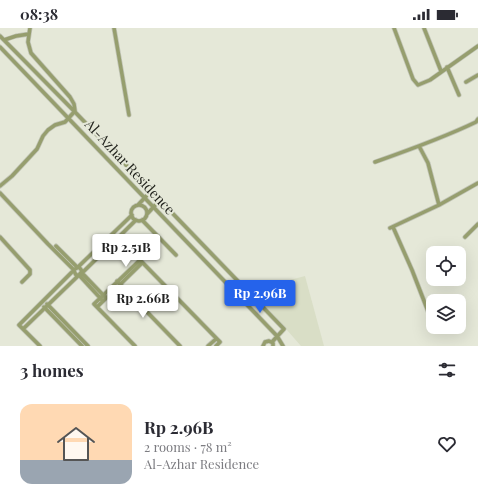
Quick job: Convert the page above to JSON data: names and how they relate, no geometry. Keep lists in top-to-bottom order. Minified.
{"streets":{"street":["Al-Azhar Residence"]},"page":{"status":"08:38","price":["Rp 2.51B","Rp 2.96B","Rp 2.66B"],"heading":"3 homes","list":[{"name":"Rp 2.96B","note":"2 rooms · 78 m² · Al-Azhar Residence"}]}}
